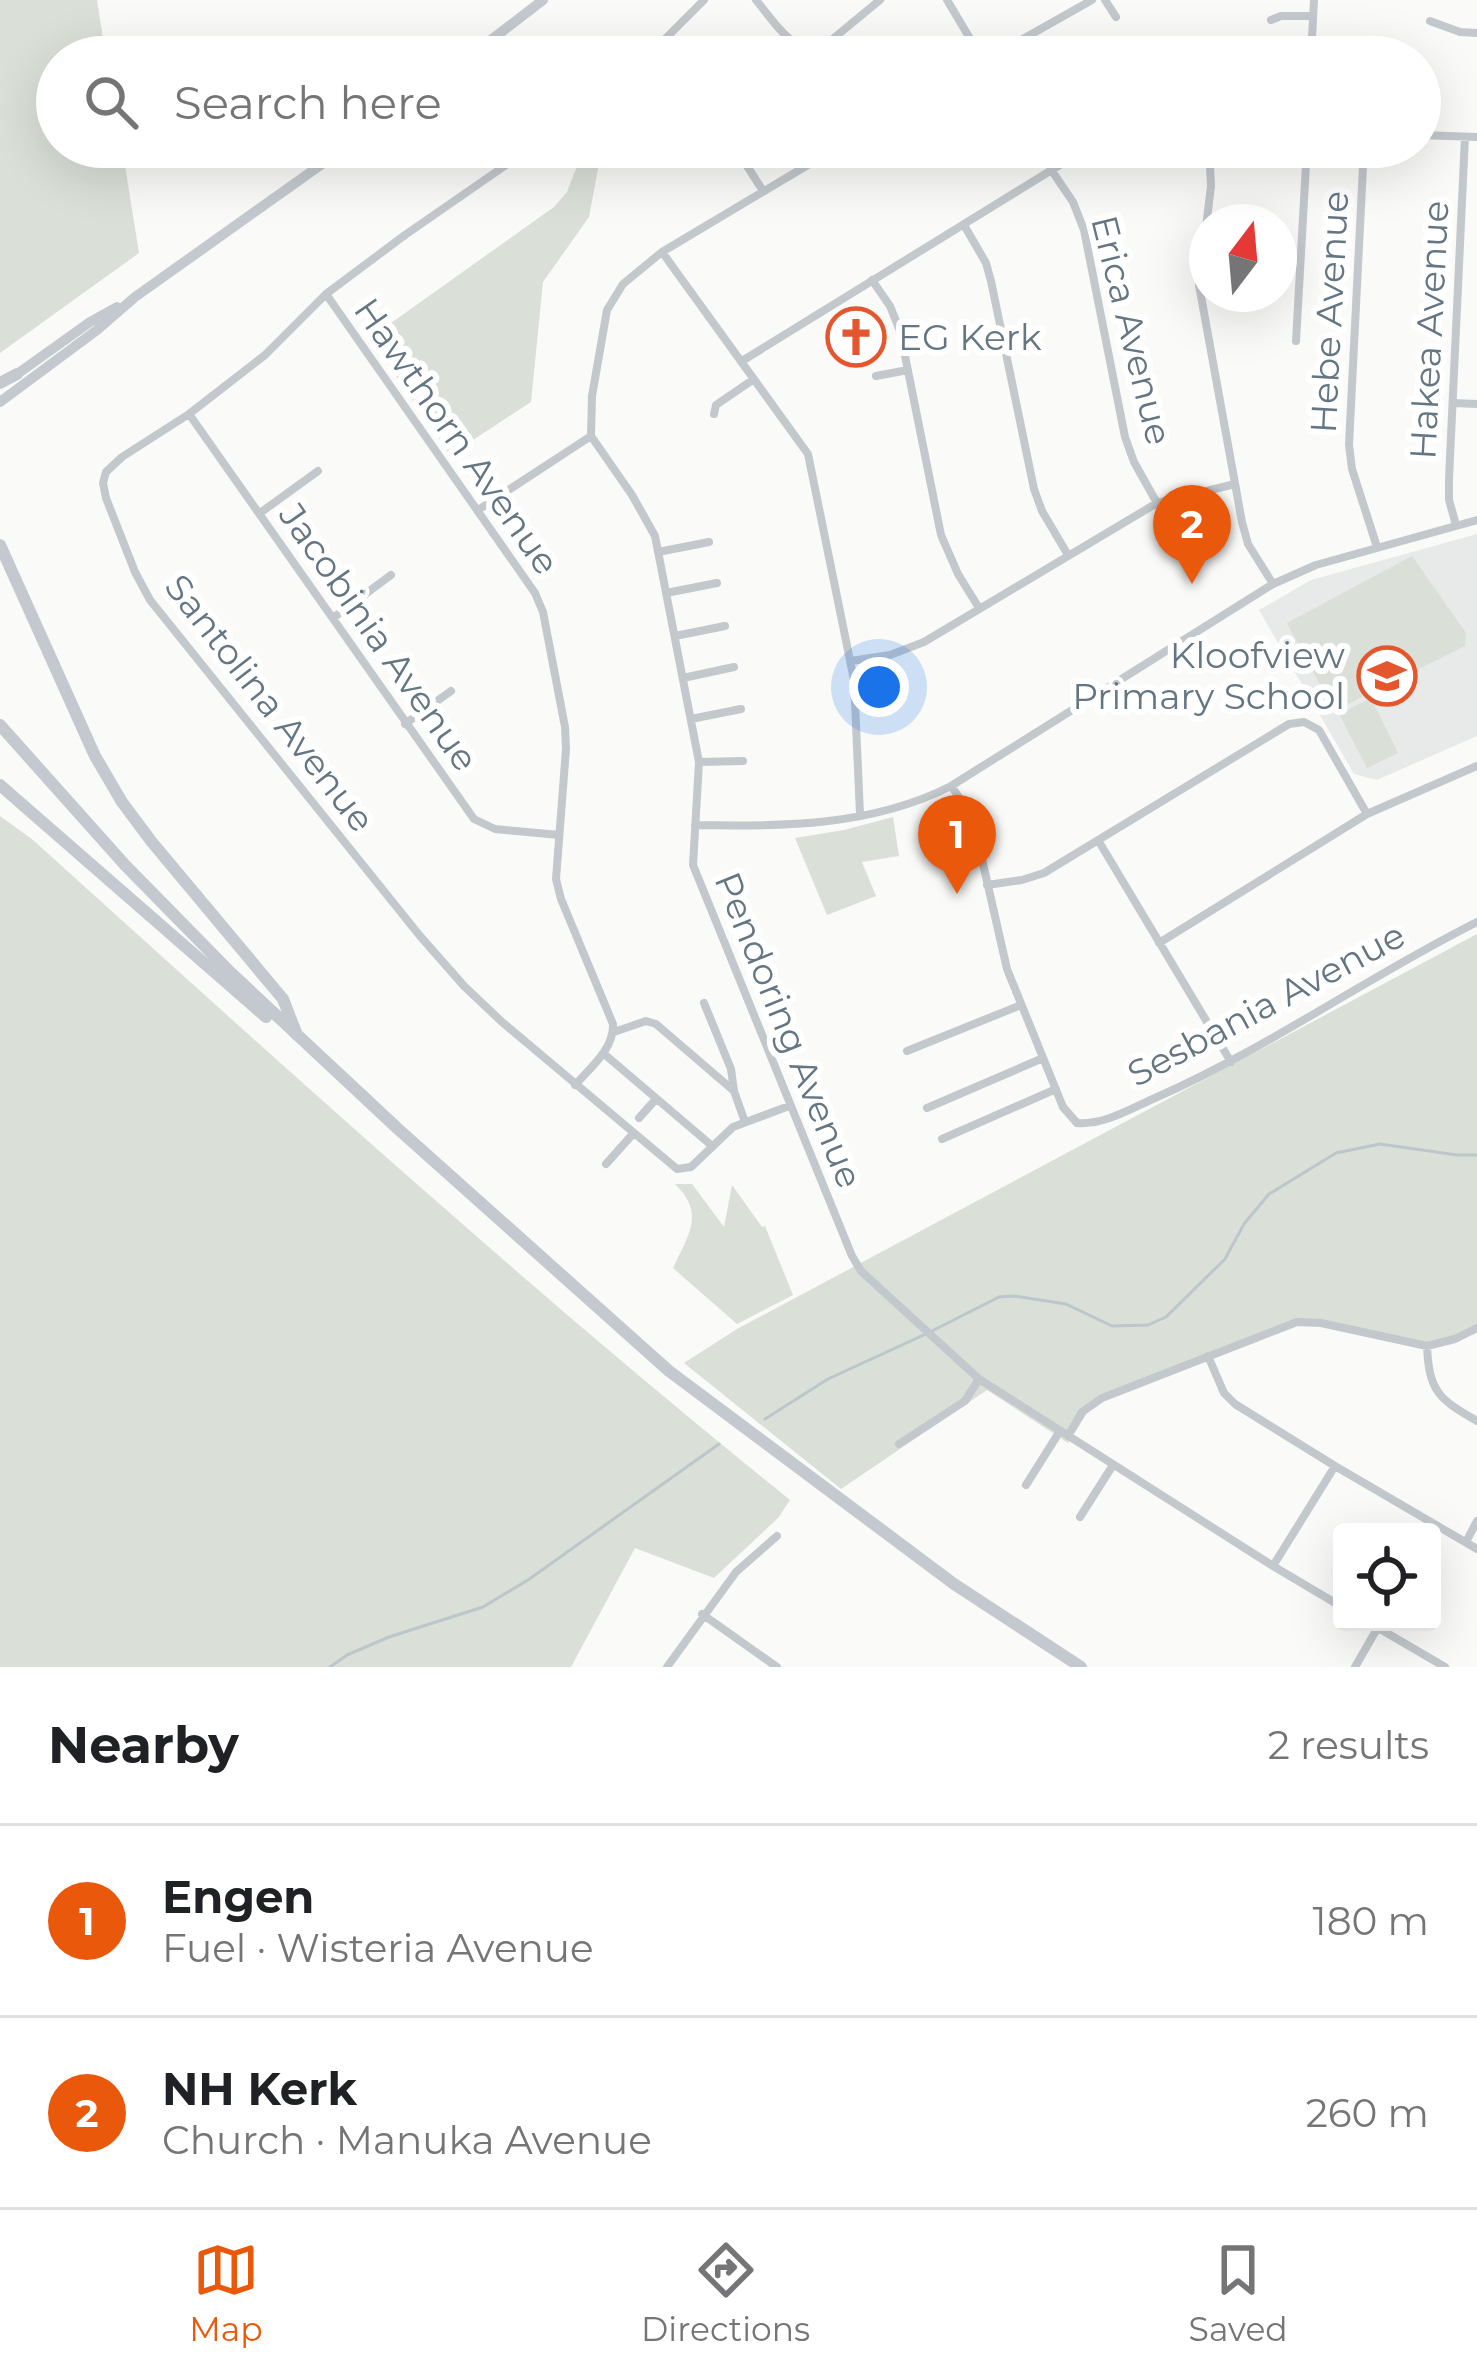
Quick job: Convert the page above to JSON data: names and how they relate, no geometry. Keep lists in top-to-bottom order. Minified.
{"streets":{"street":["Hebe Avenue","Erica Avenue","Hakea Avenue","Hawthorn Avenue","Jacobinia Avenue","Santolina Avenue","Sesbania Avenue","Pendoring Avenue"]},"crossings":[["Hawthorn Avenue","Jacobinia Avenue"],["Hawthorn Avenue","Santolina Avenue"],["Jacobinia Avenue","Santolina Avenue"],["Santolina Avenue","Pendoring Avenue"]],"places":{"church":["EG Kerk"],"school or university":["Kloofview Primary School"]},"north":"top","page":{"search":"Search here","pins":["2","1"],"heading":["Nearby","2 results"],"list":[{"mark":"1","name":"Engen","note":"Fuel · Wisteria Avenue","value":"180 m"},{"mark":"2","name":"NH Kerk","note":"Church · Manuka Avenue","value":"260 m"}],"nav":["Map","Directions","Saved"]}}
